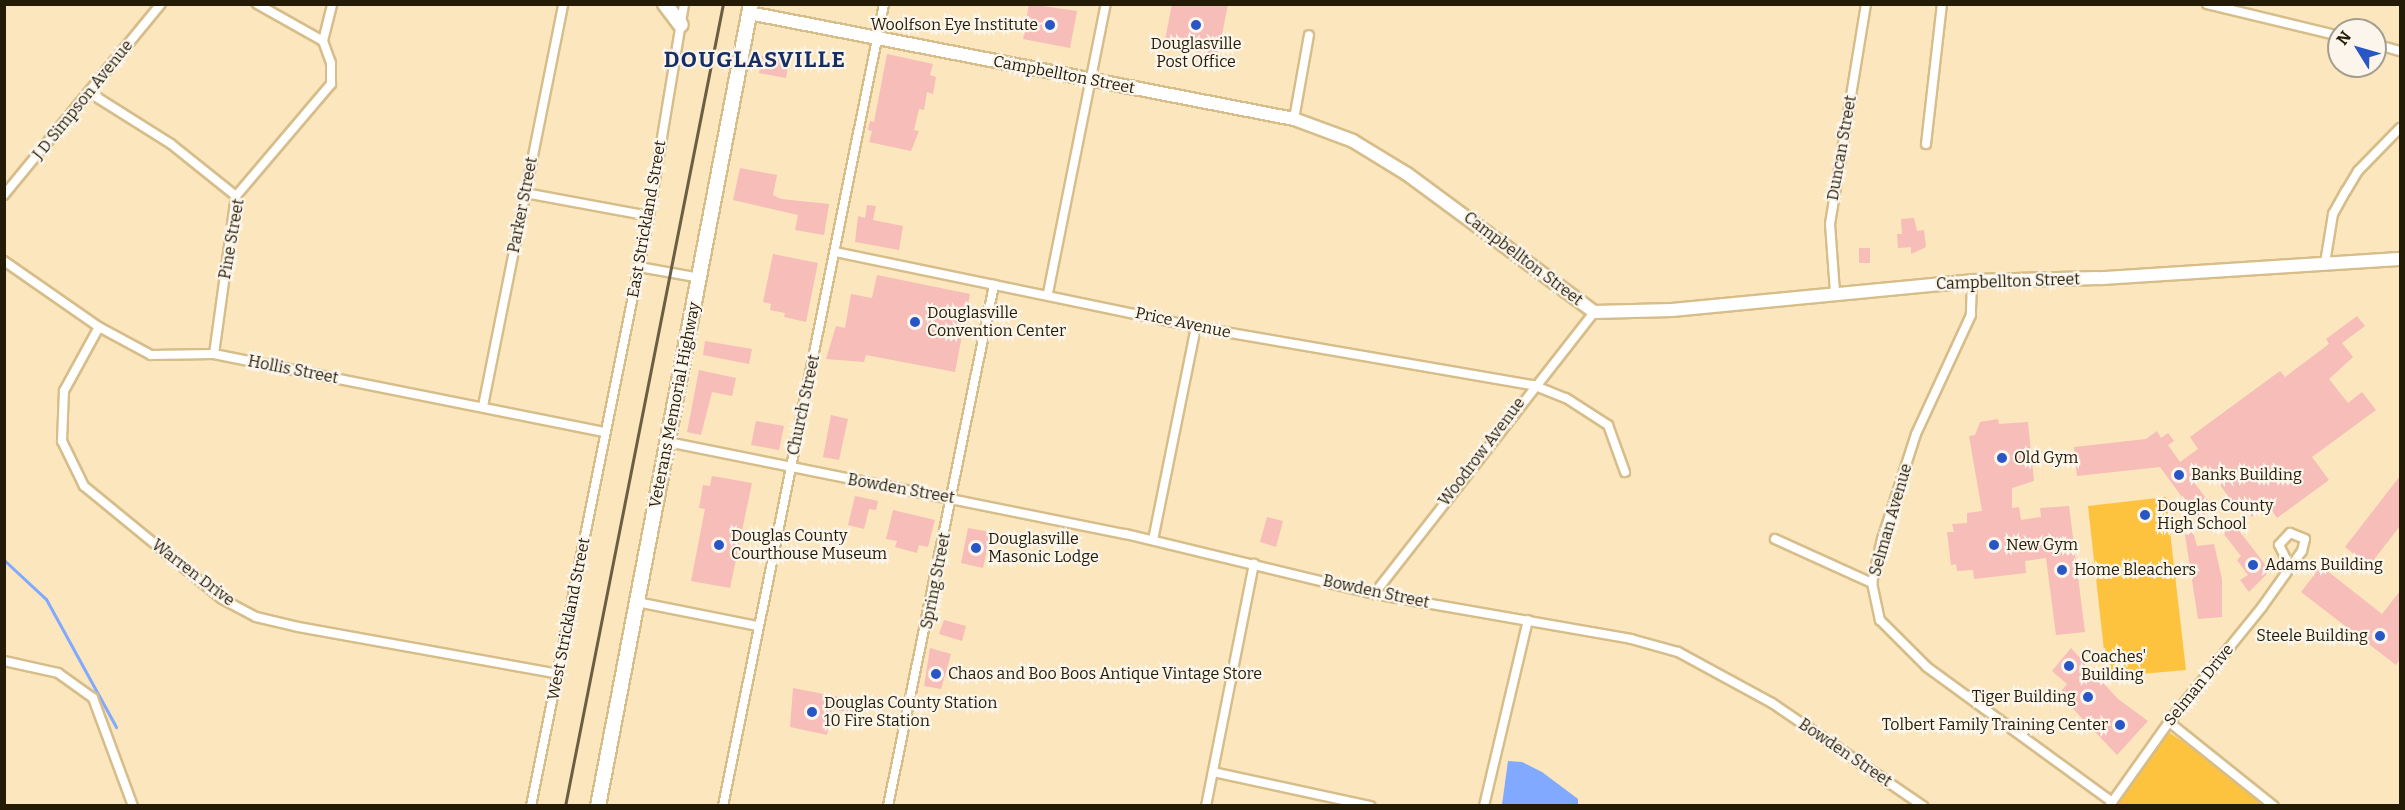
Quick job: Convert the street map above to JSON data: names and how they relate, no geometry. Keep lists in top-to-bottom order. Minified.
{"streets":{"main road":["Campbellton Street","Veterans Memorial Highway"],"street":["J D Simpson Avenue","Duncan Street","Parker Street","East Strickland Street","Pine Street","Price Avenue","Hollis Street","Church Street","Woodrow Avenue","Bowden Street","Selman Avenue","Warren Drive","Spring Street","West Strickland Street","Selman Drive"]},"crossings":[["Campbellton Street","Duncan Street"],["Campbellton Street","Veterans Memorial Highway"],["Campbellton Street","Church Street"],["Campbellton Street","Woodrow Avenue"],["Campbellton Street","Selman Avenue"],["Parker Street","Hollis Street"],["East Strickland Street","Hollis Street"],["East Strickland Street","West Strickland Street"],["Pine Street","Hollis Street"],["Price Avenue","Church Street"],["Price Avenue","Woodrow Avenue"],["Price Avenue","Spring Street"],["Hollis Street","Warren Drive"],["Hollis Street","West Strickland Street"],["Veterans Memorial Highway","Bowden Street"],["Church Street","Bowden Street"],["Woodrow Avenue","Bowden Street"],["Bowden Street","Spring Street"],["Selman Avenue","Selman Drive"],["Warren Drive","West Strickland Street"]],"districts":["DOUGLASVILLE"],"places":["Woolfson Eye Institute","Douglasville Post Office","Douglasville Convention Center","Old Gym","Banks Building","Douglas County High School","Douglas County Courthouse Museum","New Gym","Douglasville Masonic Lodge","Adams Building","Home Bleachers","Steele Building","Coaches' Building","Chaos and Boo Boos Antique Vintage Store","Tiger Building","Douglas County Station 10 Fire Station","Tolbert Family Training Center"],"north":"top left"}
